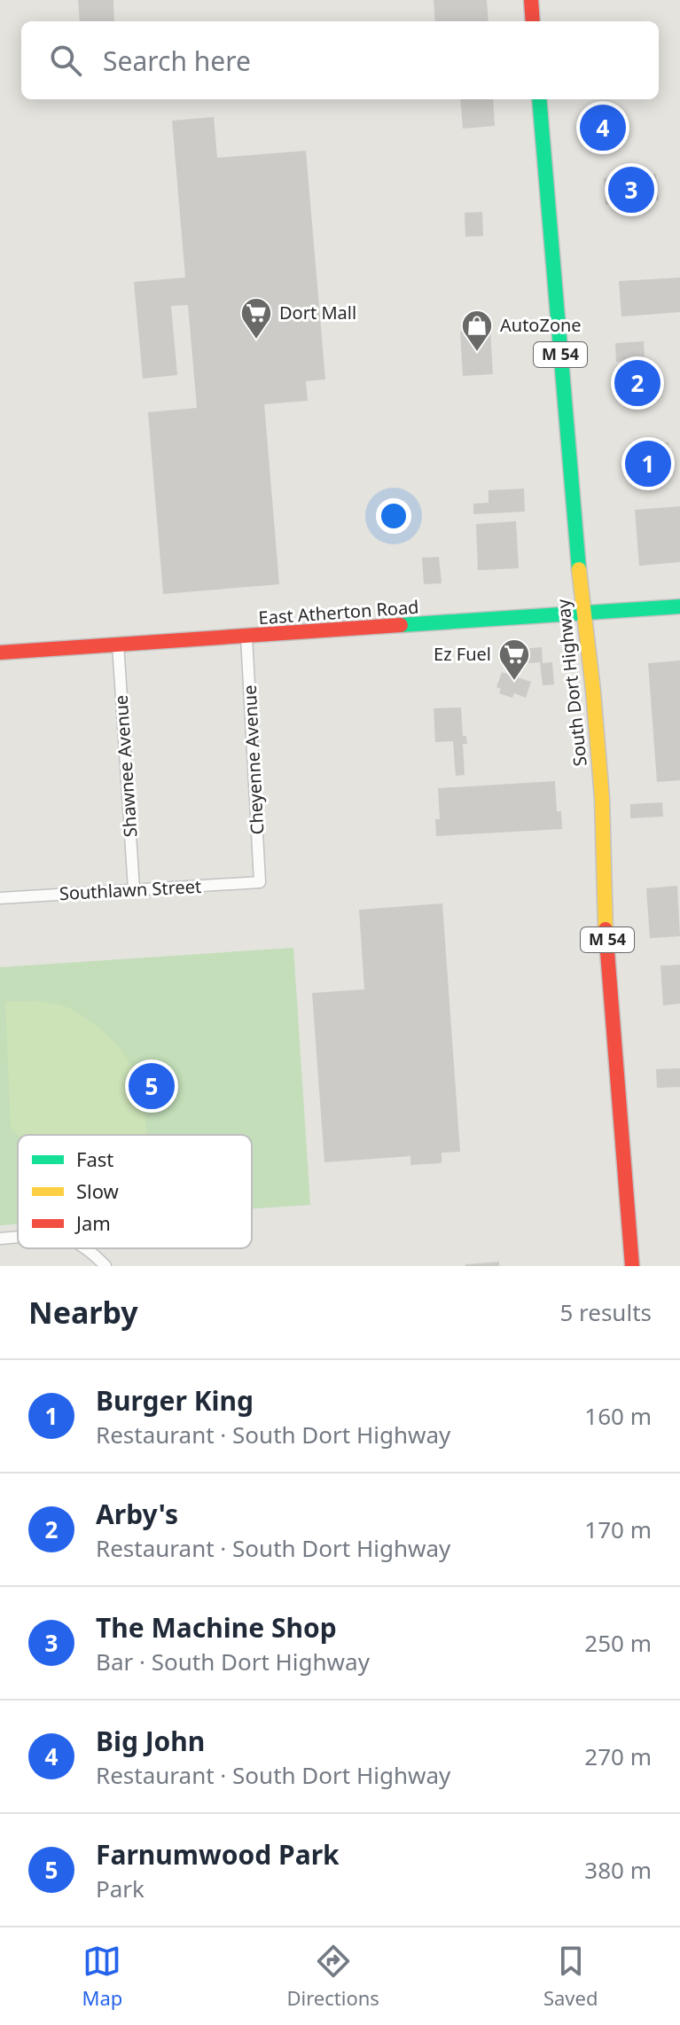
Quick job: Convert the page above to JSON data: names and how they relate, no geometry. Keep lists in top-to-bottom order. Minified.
{"streets":{"main road":["M 54","East Atherton Road","South Dort Highway"],"street":["Cheyenne Avenue","Shawnee Avenue","Southlawn Street"]},"crossings":[["East Atherton Road","South Dort Highway"],["East Atherton Road","Cheyenne Avenue"],["East Atherton Road","Shawnee Avenue"],["Cheyenne Avenue","Southlawn Street"],["Shawnee Avenue","Southlawn Street"]],"places":{"supermarket":["Dort Mall","Ez Fuel"],"shop":["AutoZone"]},"legend":["Fast","Slow","Jam"],"page":{"search":"Search here","pins":["4","3","2","1","5"],"heading":["Nearby","5 results"],"list":[{"mark":"1","name":"Burger King","note":"Restaurant · South Dort Highway","value":"160 m"},{"mark":"2","name":"Arby's","note":"Restaurant · South Dort Highway","value":"170 m"},{"mark":"3","name":"The Machine Shop","note":"Bar · South Dort Highway","value":"250 m"},{"mark":"4","name":"Big John","note":"Restaurant · South Dort Highway","value":"270 m"},{"mark":"5","name":"Farnumwood Park","note":"Park","value":"380 m"}],"nav":["Map","Directions","Saved"]}}
